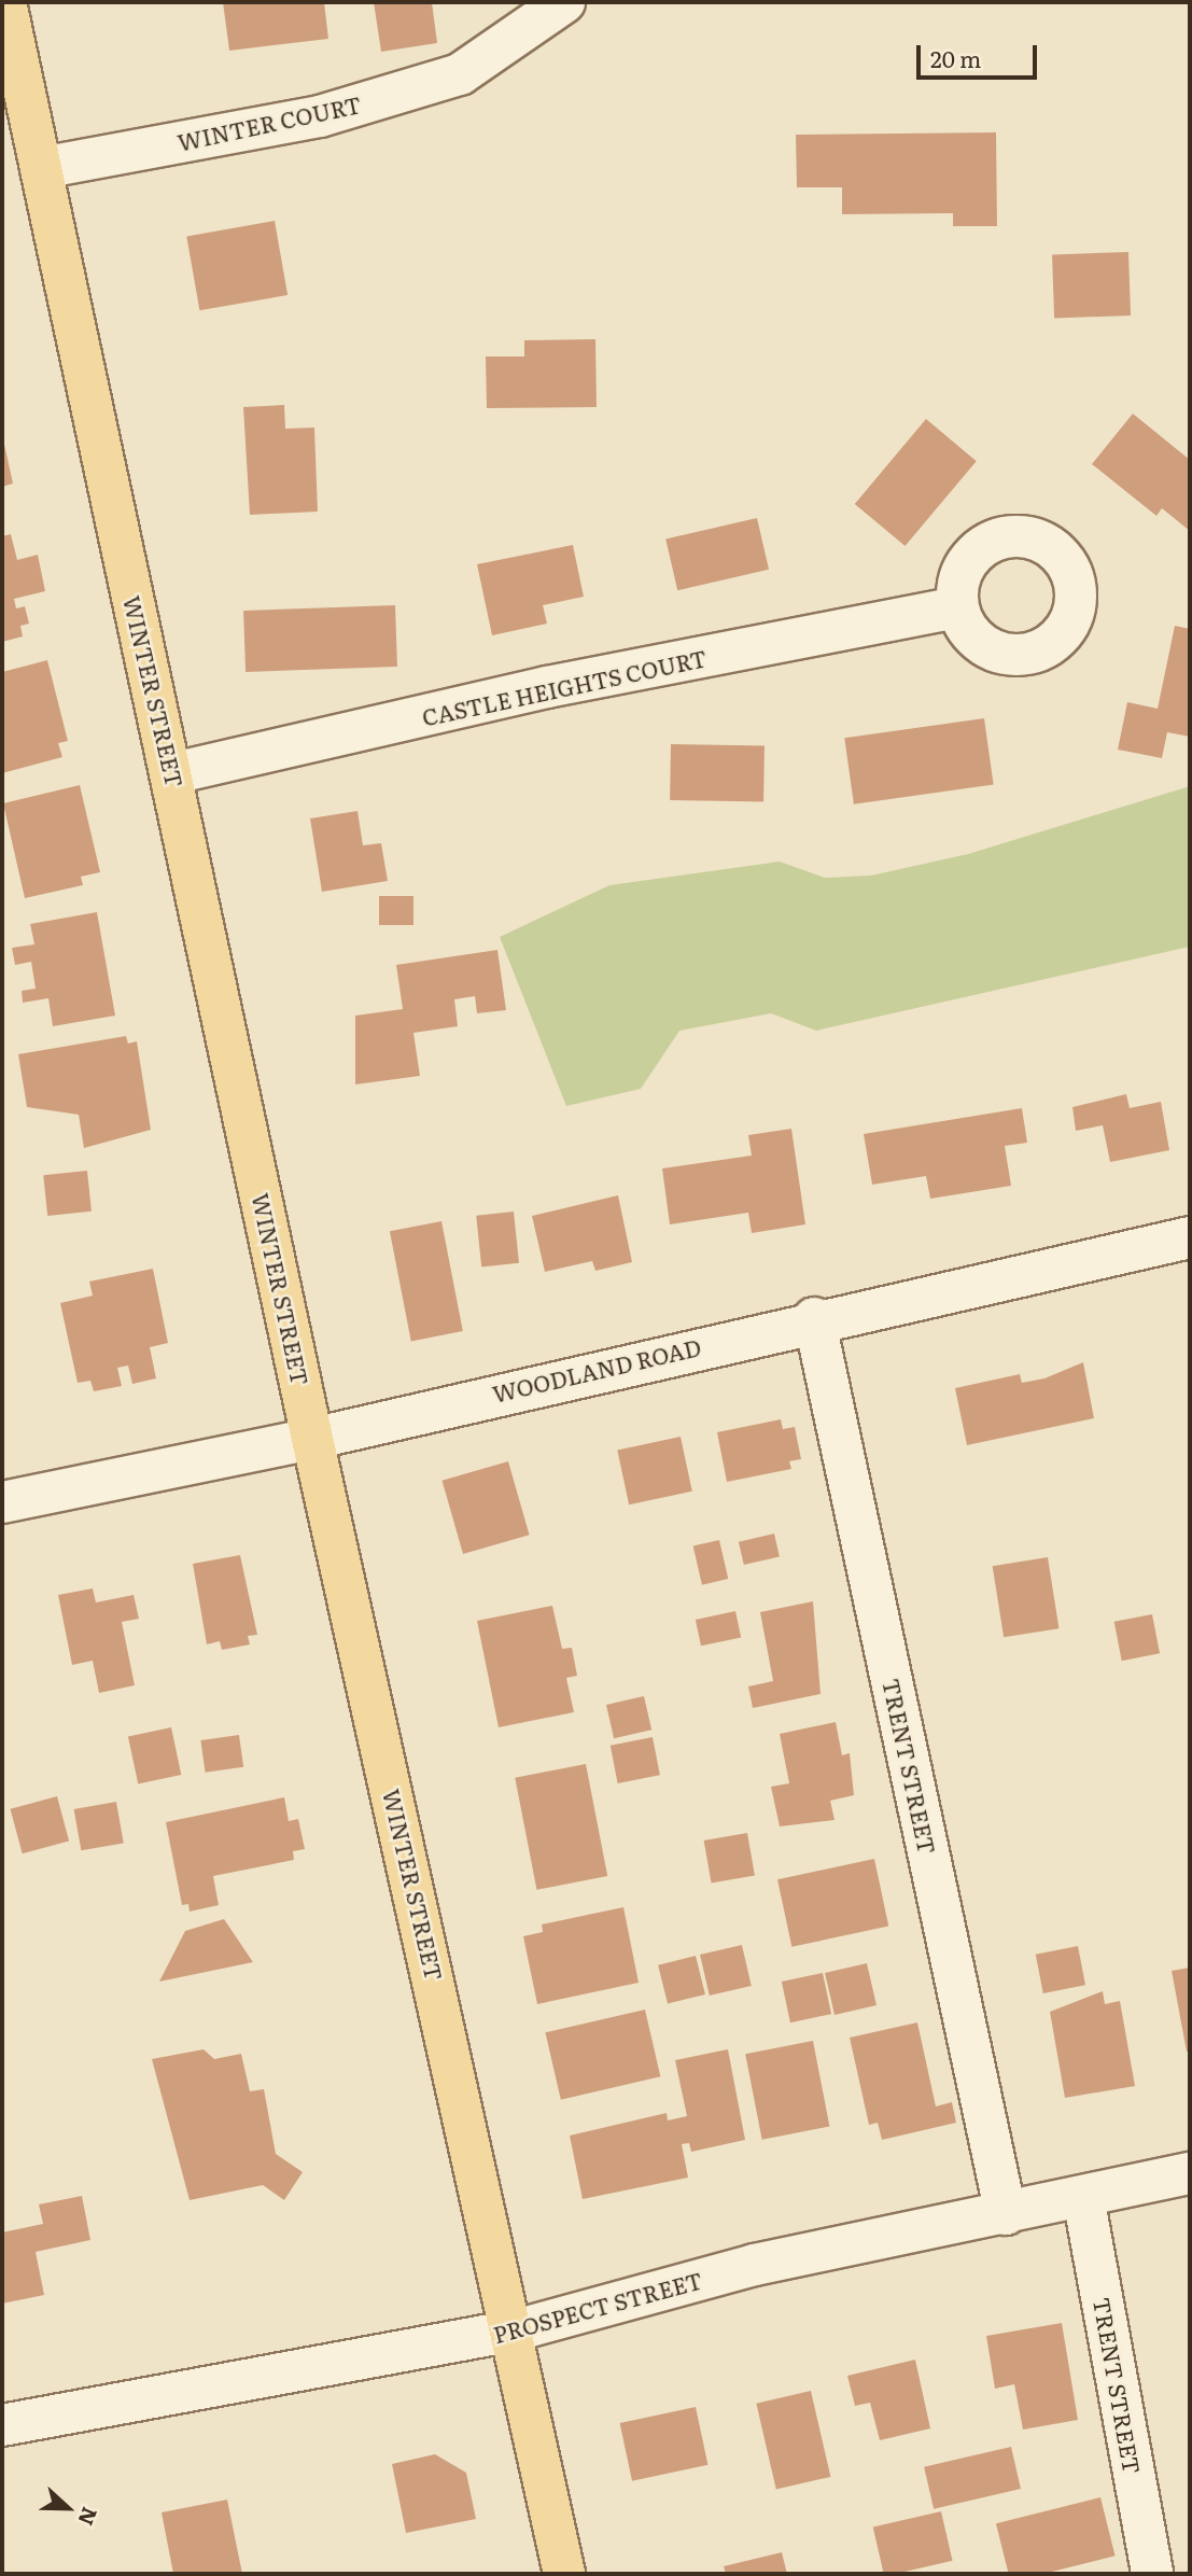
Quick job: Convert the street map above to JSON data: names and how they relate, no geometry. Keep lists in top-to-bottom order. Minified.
{"streets":{"main road":["WINTER STREET"],"street":["WINTER COURT","CASTLE HEIGHTS COURT","WOODLAND ROAD","TRENT STREET","PROSPECT STREET"]},"crossings":[["WINTER COURT","WINTER STREET"],["CASTLE HEIGHTS COURT","WINTER STREET"],["WINTER STREET","WOODLAND ROAD"],["WINTER STREET","PROSPECT STREET"],["WOODLAND ROAD","TRENT STREET"],["TRENT STREET","PROSPECT STREET"]],"scale_bar":"20 m","north":"right"}
